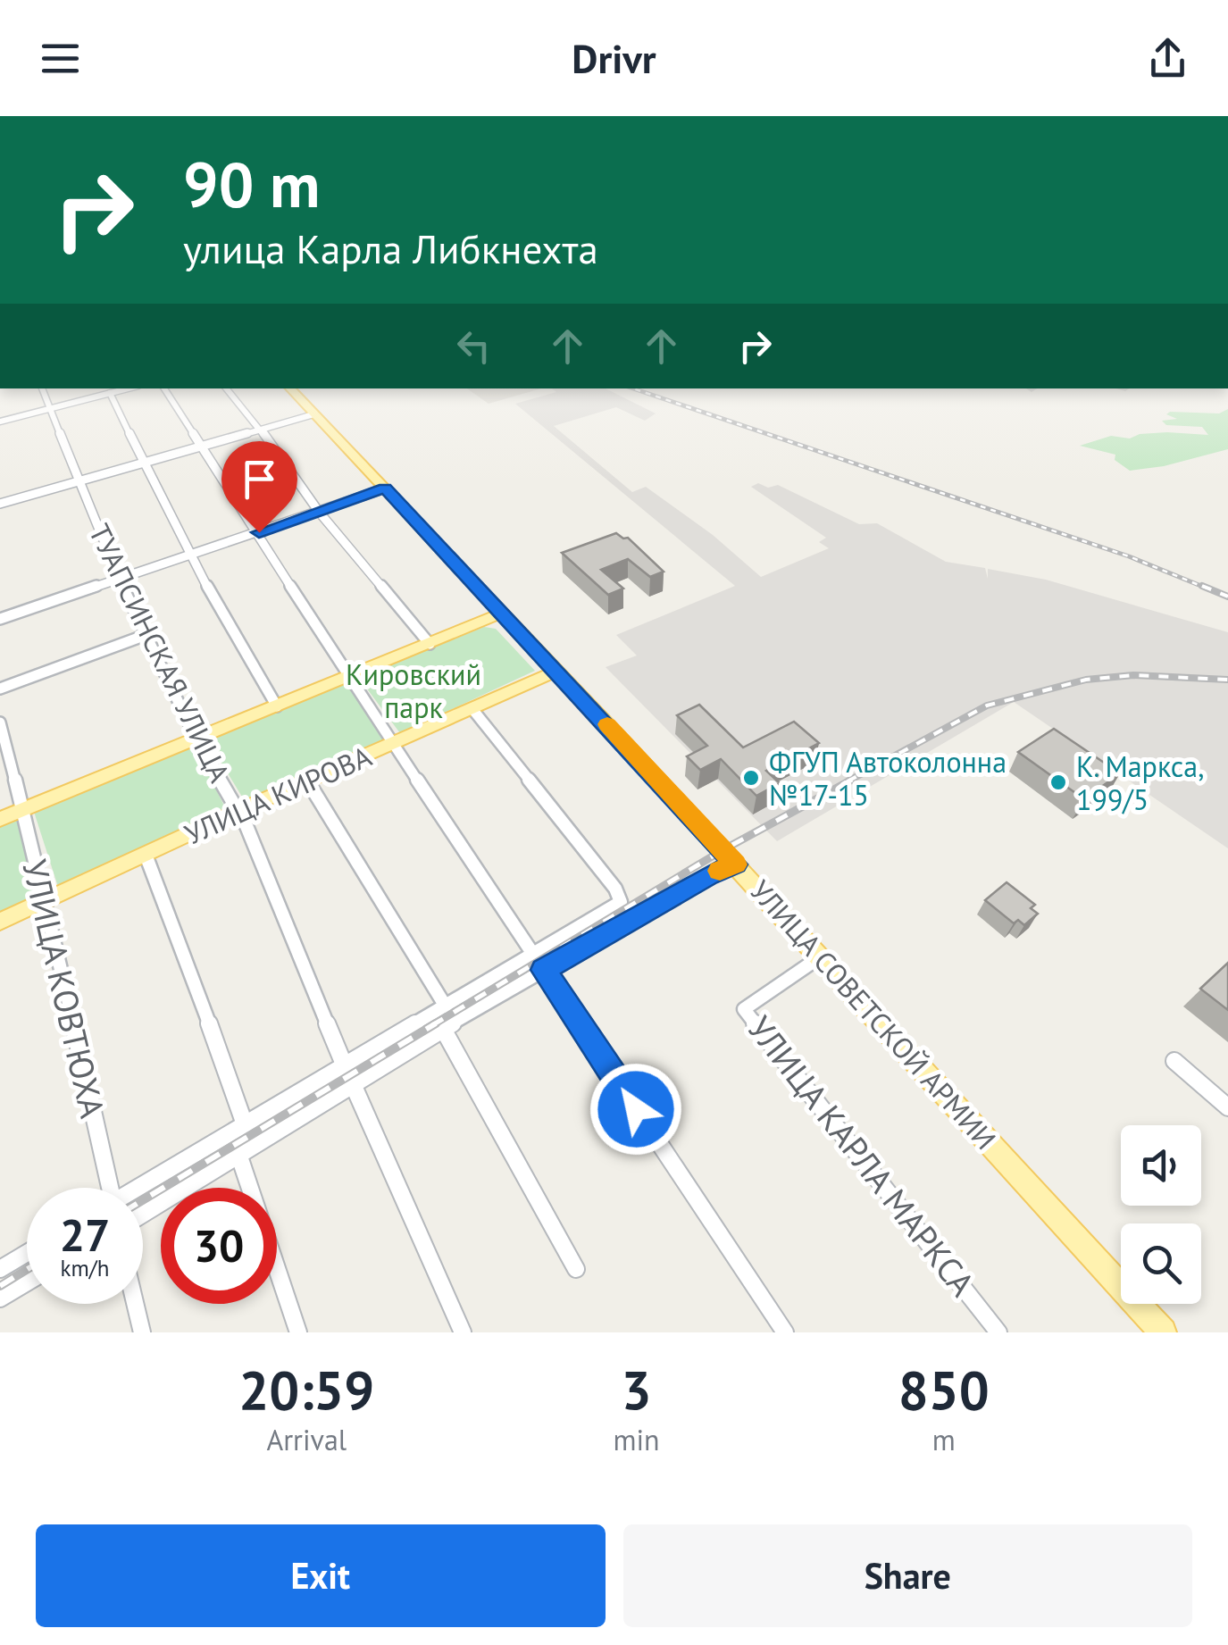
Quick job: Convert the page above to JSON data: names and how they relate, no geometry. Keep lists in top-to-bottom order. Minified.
{"streets":{"main road":["УЛИЦА КИРОВА","УЛИЦА СОВЕТСКОЙ АРМИИ"],"street":["ТУАПСИНСКАЯ УЛИЦА","УЛИЦА КОВТЮХА","УЛИЦА КАРЛА МАРКСА"]},"crossings":[["ТУАПСИНСКАЯ УЛИЦА","УЛИЦА КИРОВА"],["УЛИЦА КИРОВА","УЛИЦА КОВТЮХА"],["УЛИЦА КИРОВА","УЛИЦА СОВЕТСКОЙ АРМИИ"],["УЛИЦА СОВЕТСКОЙ АРМИИ","УЛИЦА КАРЛА МАРКСА"]],"parks":["Кировский парк"],"places":["ФГУП Автоколонна №17-15","К. Маркса, 199/5"],"page":{"header":"Drivr","turn":["90 m","улица Карла Либкнехта"],"speed":"27 km/h","limit":"30","eta":["20:59","Arrival","3","min","850","m"],"buttons":["Exit","Share"]}}
